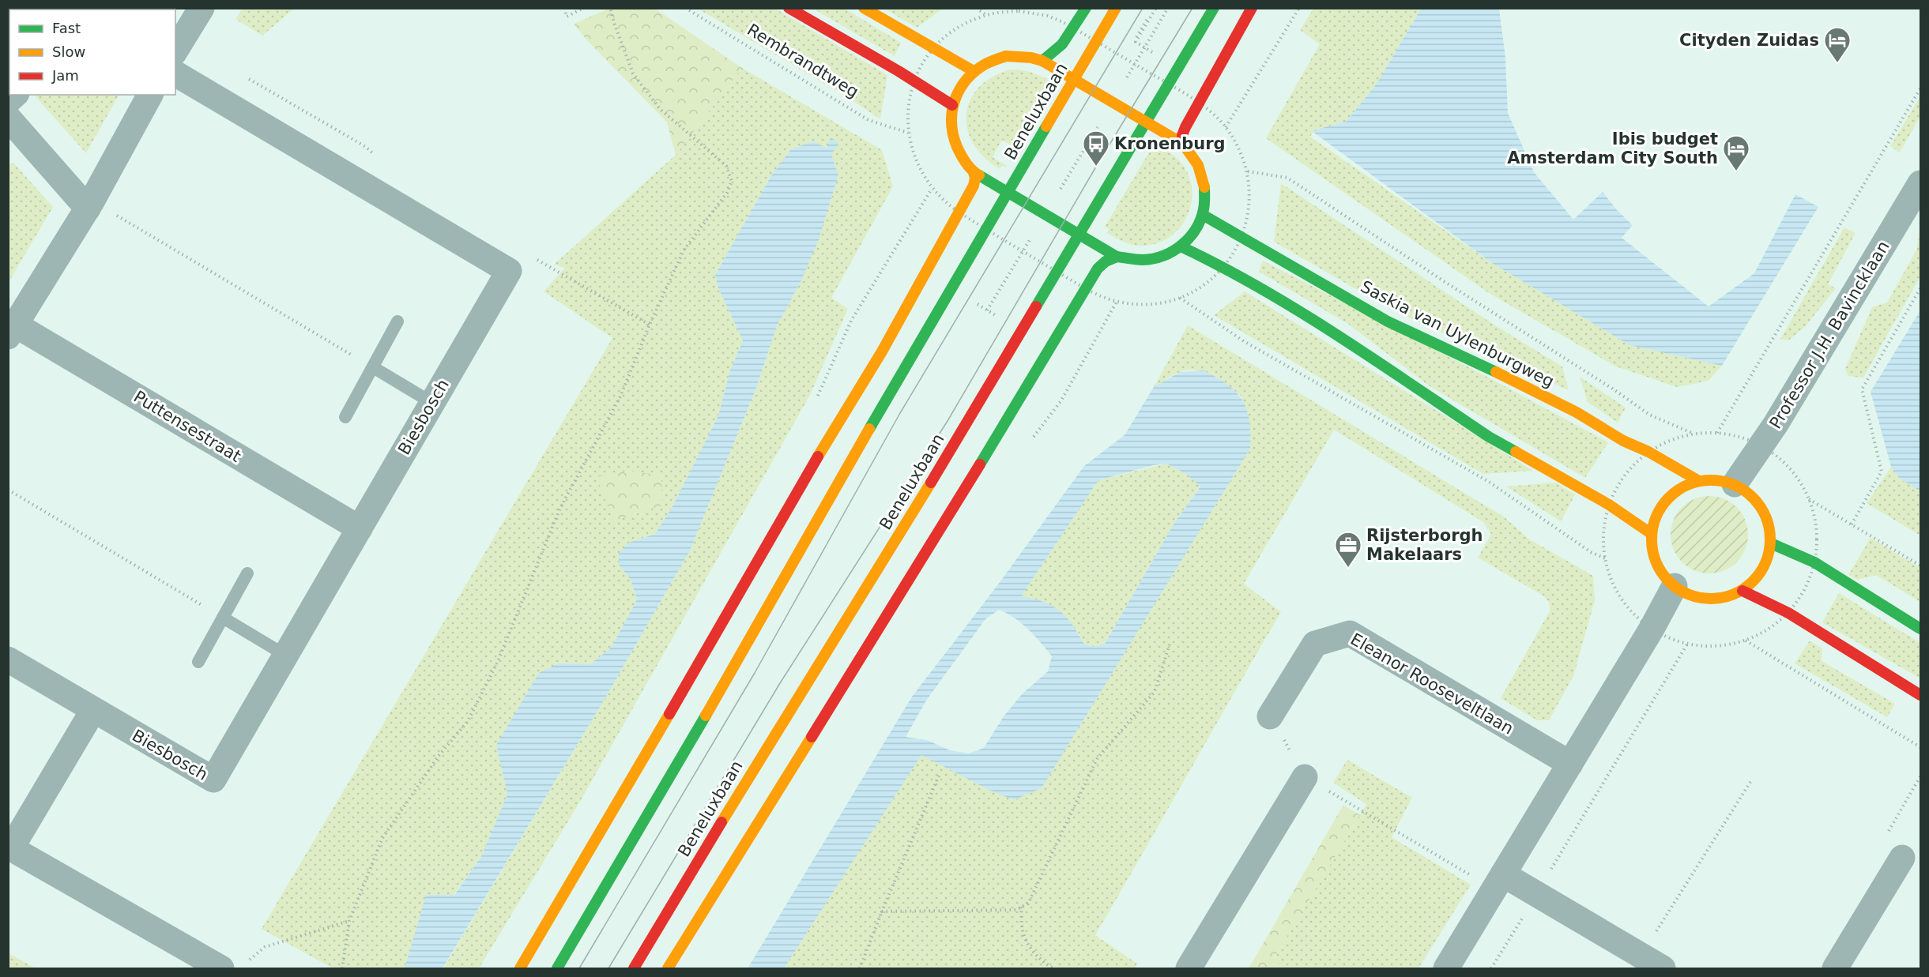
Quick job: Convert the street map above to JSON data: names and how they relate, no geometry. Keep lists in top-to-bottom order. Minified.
{"streets":{"street":["Beneluxbaan","Saskia van Uylenburgweg","Professor J.H. Bavincklaan","Biesbosch","Puttensestraat","Eleanor Rooseveltlaan"],"path":["Rembrandtweg"]},"crossings":[["Saskia van Uylenburgweg","Professor J.H. Bavincklaan"],["Biesbosch","Puttensestraat"]],"places":{"hotel":["Cityden Zuidas","Ibis budget Amsterdam City South"],"bus stop":["Kronenburg"],"office":["Rijsterborgh Makelaars"]},"legend":["Fast","Slow","Jam"]}
